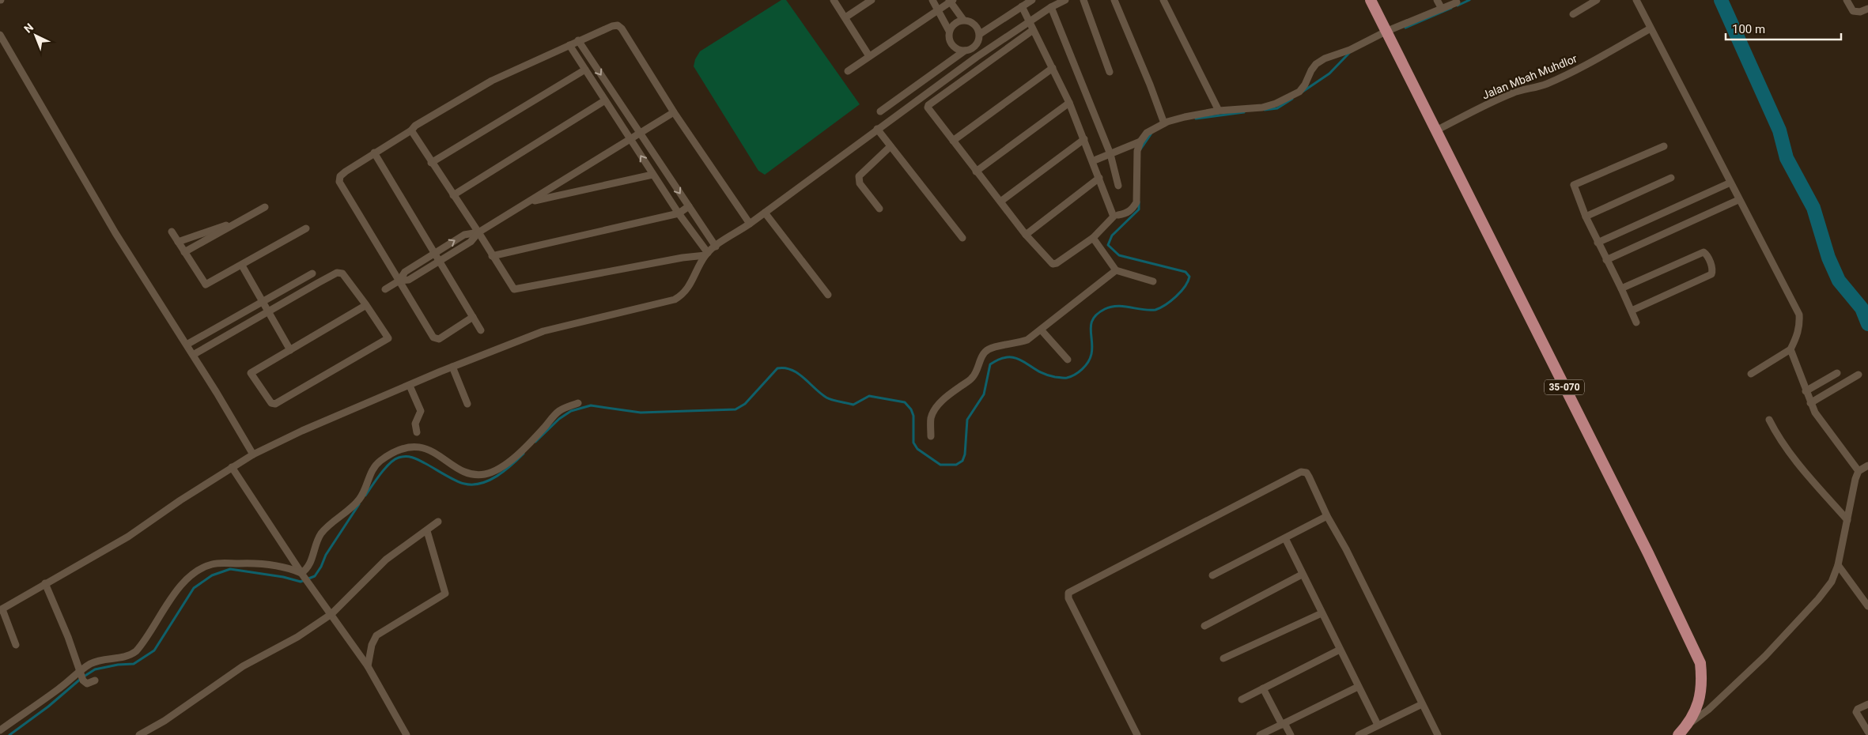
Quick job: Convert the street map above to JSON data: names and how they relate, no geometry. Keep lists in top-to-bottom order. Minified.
{"streets":{"main road":["35-070"],"street":["Jalan Mbah Muhdlor"]},"crossings":[["Jalan Mbah Muhdlor","35-070"]],"scale_bar":"100 m","north":"top left"}
